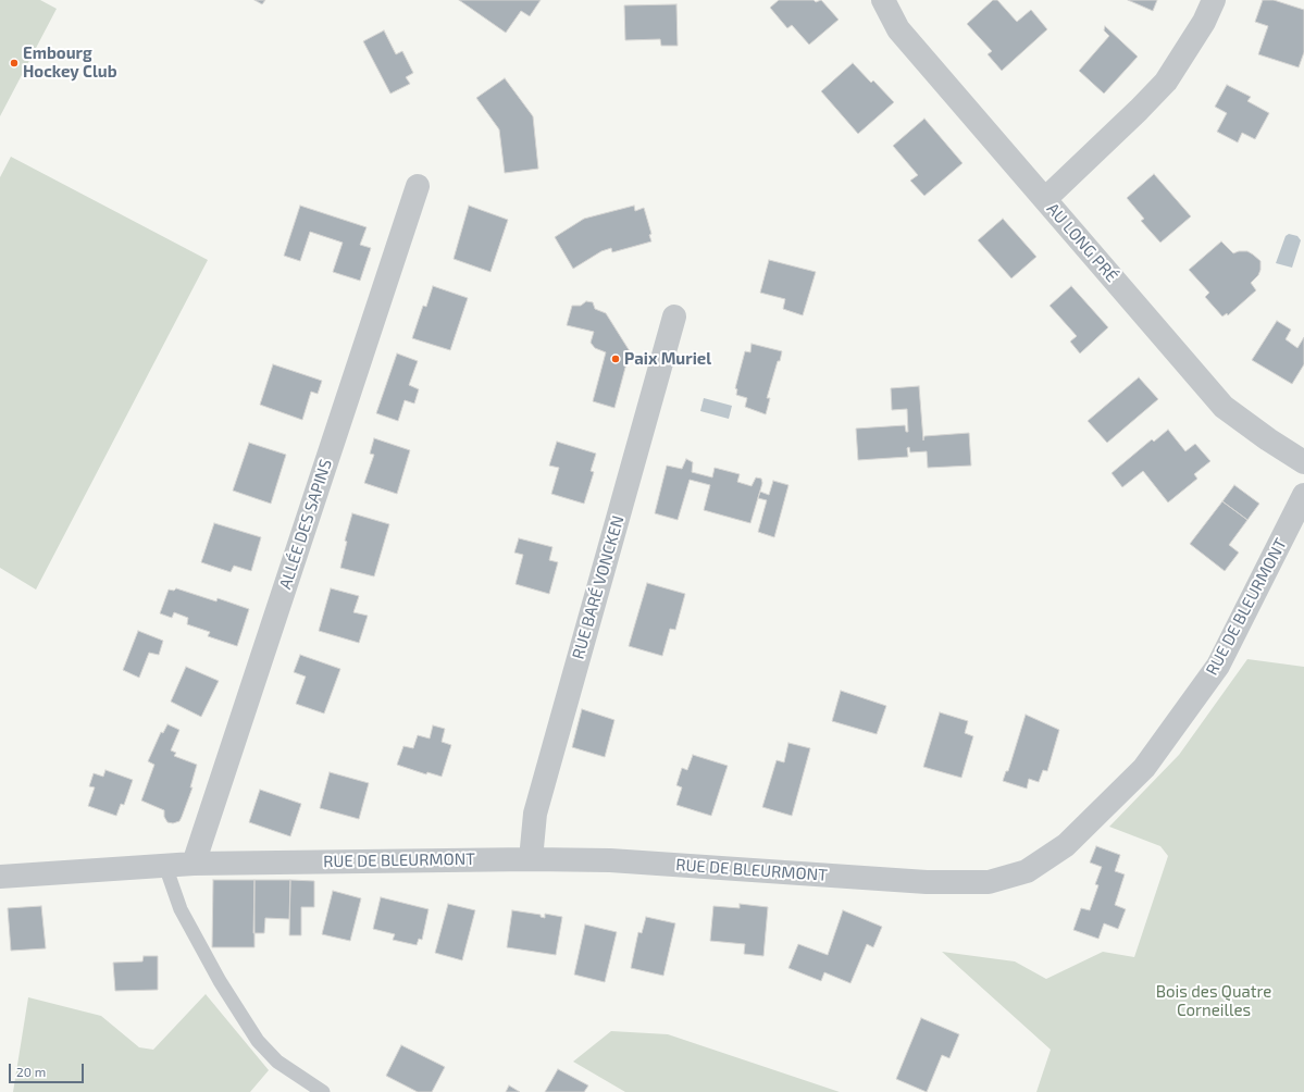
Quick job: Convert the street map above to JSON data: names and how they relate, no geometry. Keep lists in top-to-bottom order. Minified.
{"streets":{"street":["AU LONG PRÉ","ALLÉE DES SAPINS","RUE BARÉ VONCKEN","RUE DE BLEURMONT"]},"crossings":[["ALLÉE DES SAPINS","RUE DE BLEURMONT"],["RUE BARÉ VONCKEN","RUE DE BLEURMONT"]],"parks":["Bois des Quatre Corneilles"],"places":["Embourg Hockey Club","Paix Muriel"],"scale_bar":"20 m"}
